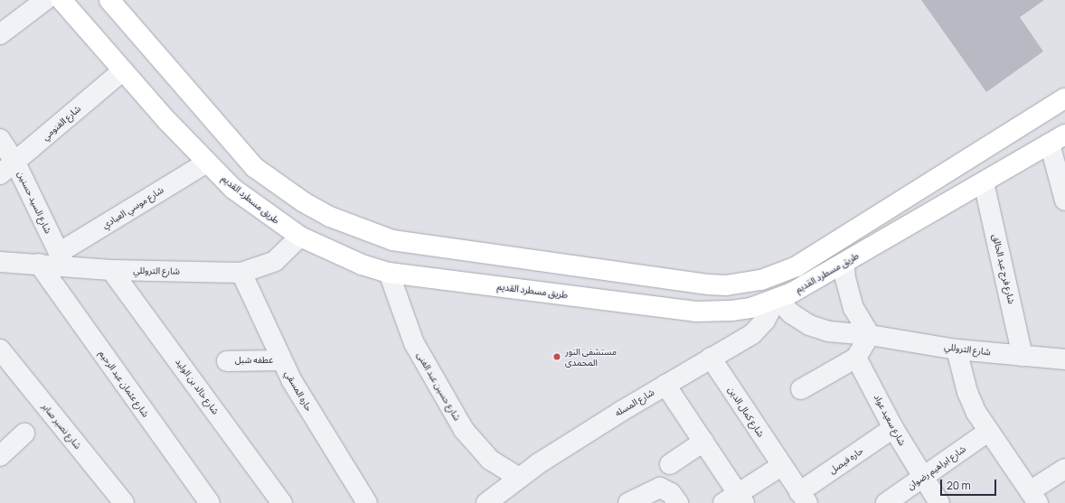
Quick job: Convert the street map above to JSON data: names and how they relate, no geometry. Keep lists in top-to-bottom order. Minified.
{"streets":{"main road":["طريق مسطرد القديم"],"street":["شارع الغنومي","شارع السيد حسنين","شارع موسي العبادي","شارع فرج عبد الخالق","شارع التروللي","عطفه شبل","شارع عثمان عبد الرحيم","شارع خالد بن الوليد","شارع حسين عبد الغنى","حاره المسقي","شارع المسله","شارع كمال الدين","شارع سعيد عواد","شارع نصير صابر","حاره فيصل","شارع ابراهيم رضوان"]},"crossings":[["شارع الغنومي","طريق مسطرد القديم"],["شارع الغنومي","شارع السيد حسنين"],["طريق مسطرد القديم","شارع موسي العبادي"],["طريق مسطرد القديم","شارع فرج عبد الخالق"],["طريق مسطرد القديم","شارع التروللي"],["طريق مسطرد القديم","شارع حسين عبد الغنى"],["طريق مسطرد القديم","شارع المسله"],["شارع السيد حسنين","شارع موسي العبادي"],["شارع السيد حسنين","شارع التروللي"],["شارع موسي العبادي","شارع التروللي"],["شارع فرج عبد الخالق","شارع التروللي"],["شارع التروللي","شارع عثمان عبد الرحيم"],["شارع التروللي","شارع خالد بن الوليد"],["شارع التروللي","حاره المسقي"],["شارع التروللي","شارع المسله"],["عطفه شبل","حاره المسقي"],["شارع حسين عبد الغنى","شارع المسله"],["شارع المسله","شارع كمال الدين"],["شارع كمال الدين","حاره فيصل"],["شارع سعيد عواد","حاره فيصل"],["شارع سعيد عواد","شارع ابراهيم رضوان"]],"places":["مستشفى النور المحمدى"],"scale_bar":"20 m"}
